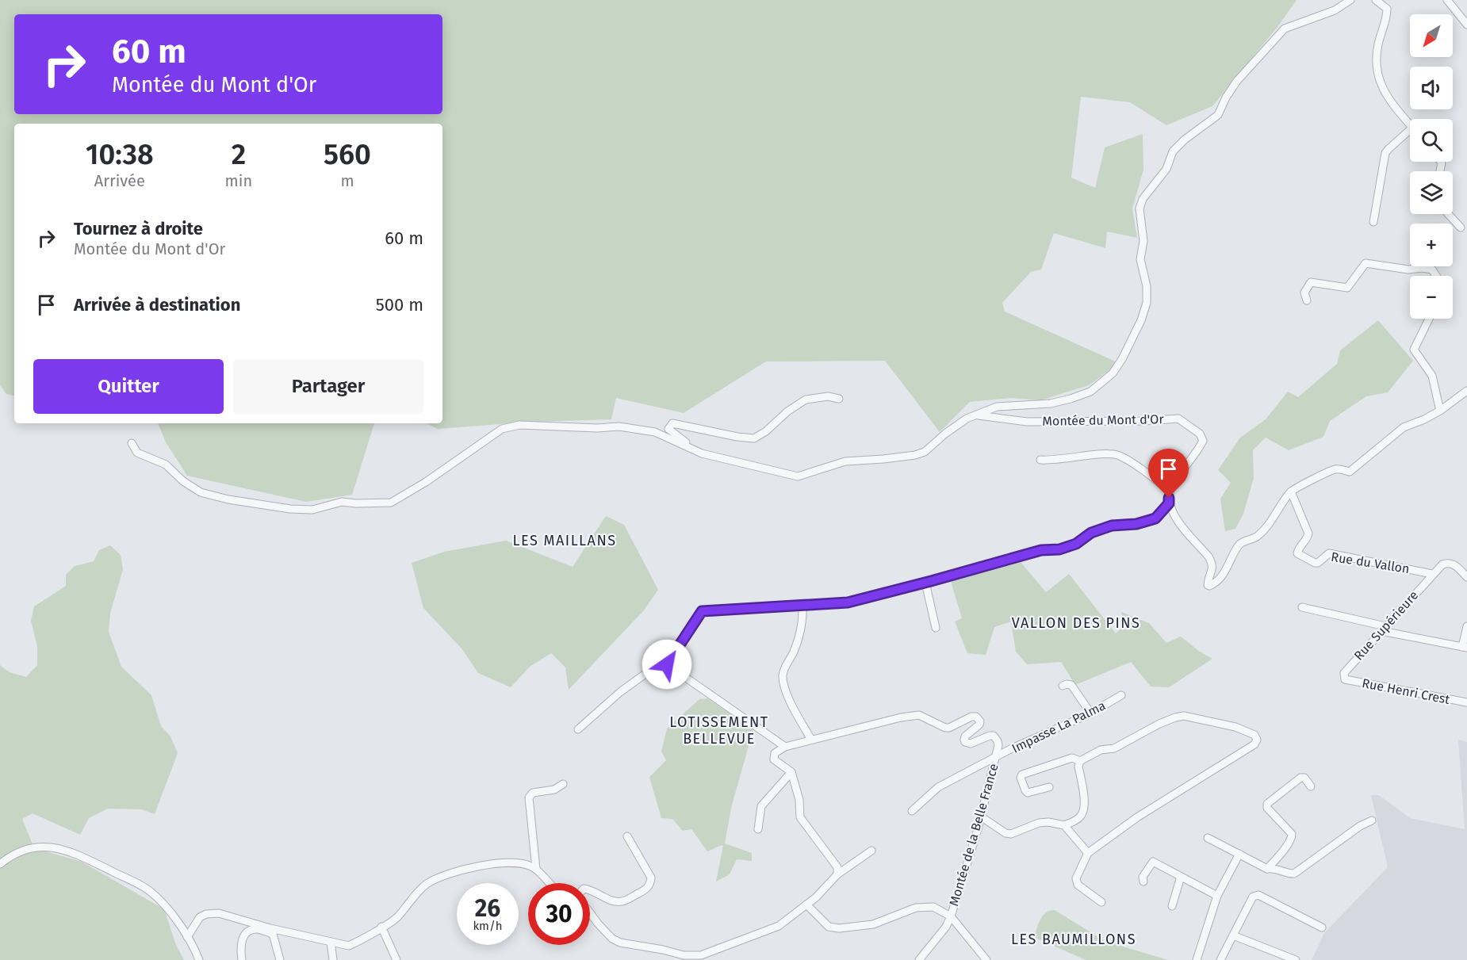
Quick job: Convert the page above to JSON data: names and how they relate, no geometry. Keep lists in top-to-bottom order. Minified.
{"streets":{"street":["Montée du Mont d'Or","Rue du Vallon","Rue Supérieure","Rue Henri Crest","Impasse La Palma","Montée de la Belle France"]},"crossings":[["Rue du Vallon","Rue Supérieure"],["Rue Supérieure","Rue Henri Crest"],["Impasse La Palma","Montée de la Belle France"]],"districts":["LES MAILLANS","VALLON DES PINS","LOTISSEMENT BELLEVUE","LES BAUMILLONS"],"north":"bottom left","page":{"map_buttons":["+","−"],"turn":["60 m","Montée du Mont d'Or"],"eta":["10:38","Arrivée","2","min","560","m"],"list":[{"name":"Tournez à droite","note":"Montée du Mont d'Or","value":"60 m"},{"name":"Arrivée à destination","value":"500 m"}],"buttons":["Quitter","Partager"],"speed":"26 km/h","limit":"30"}}
